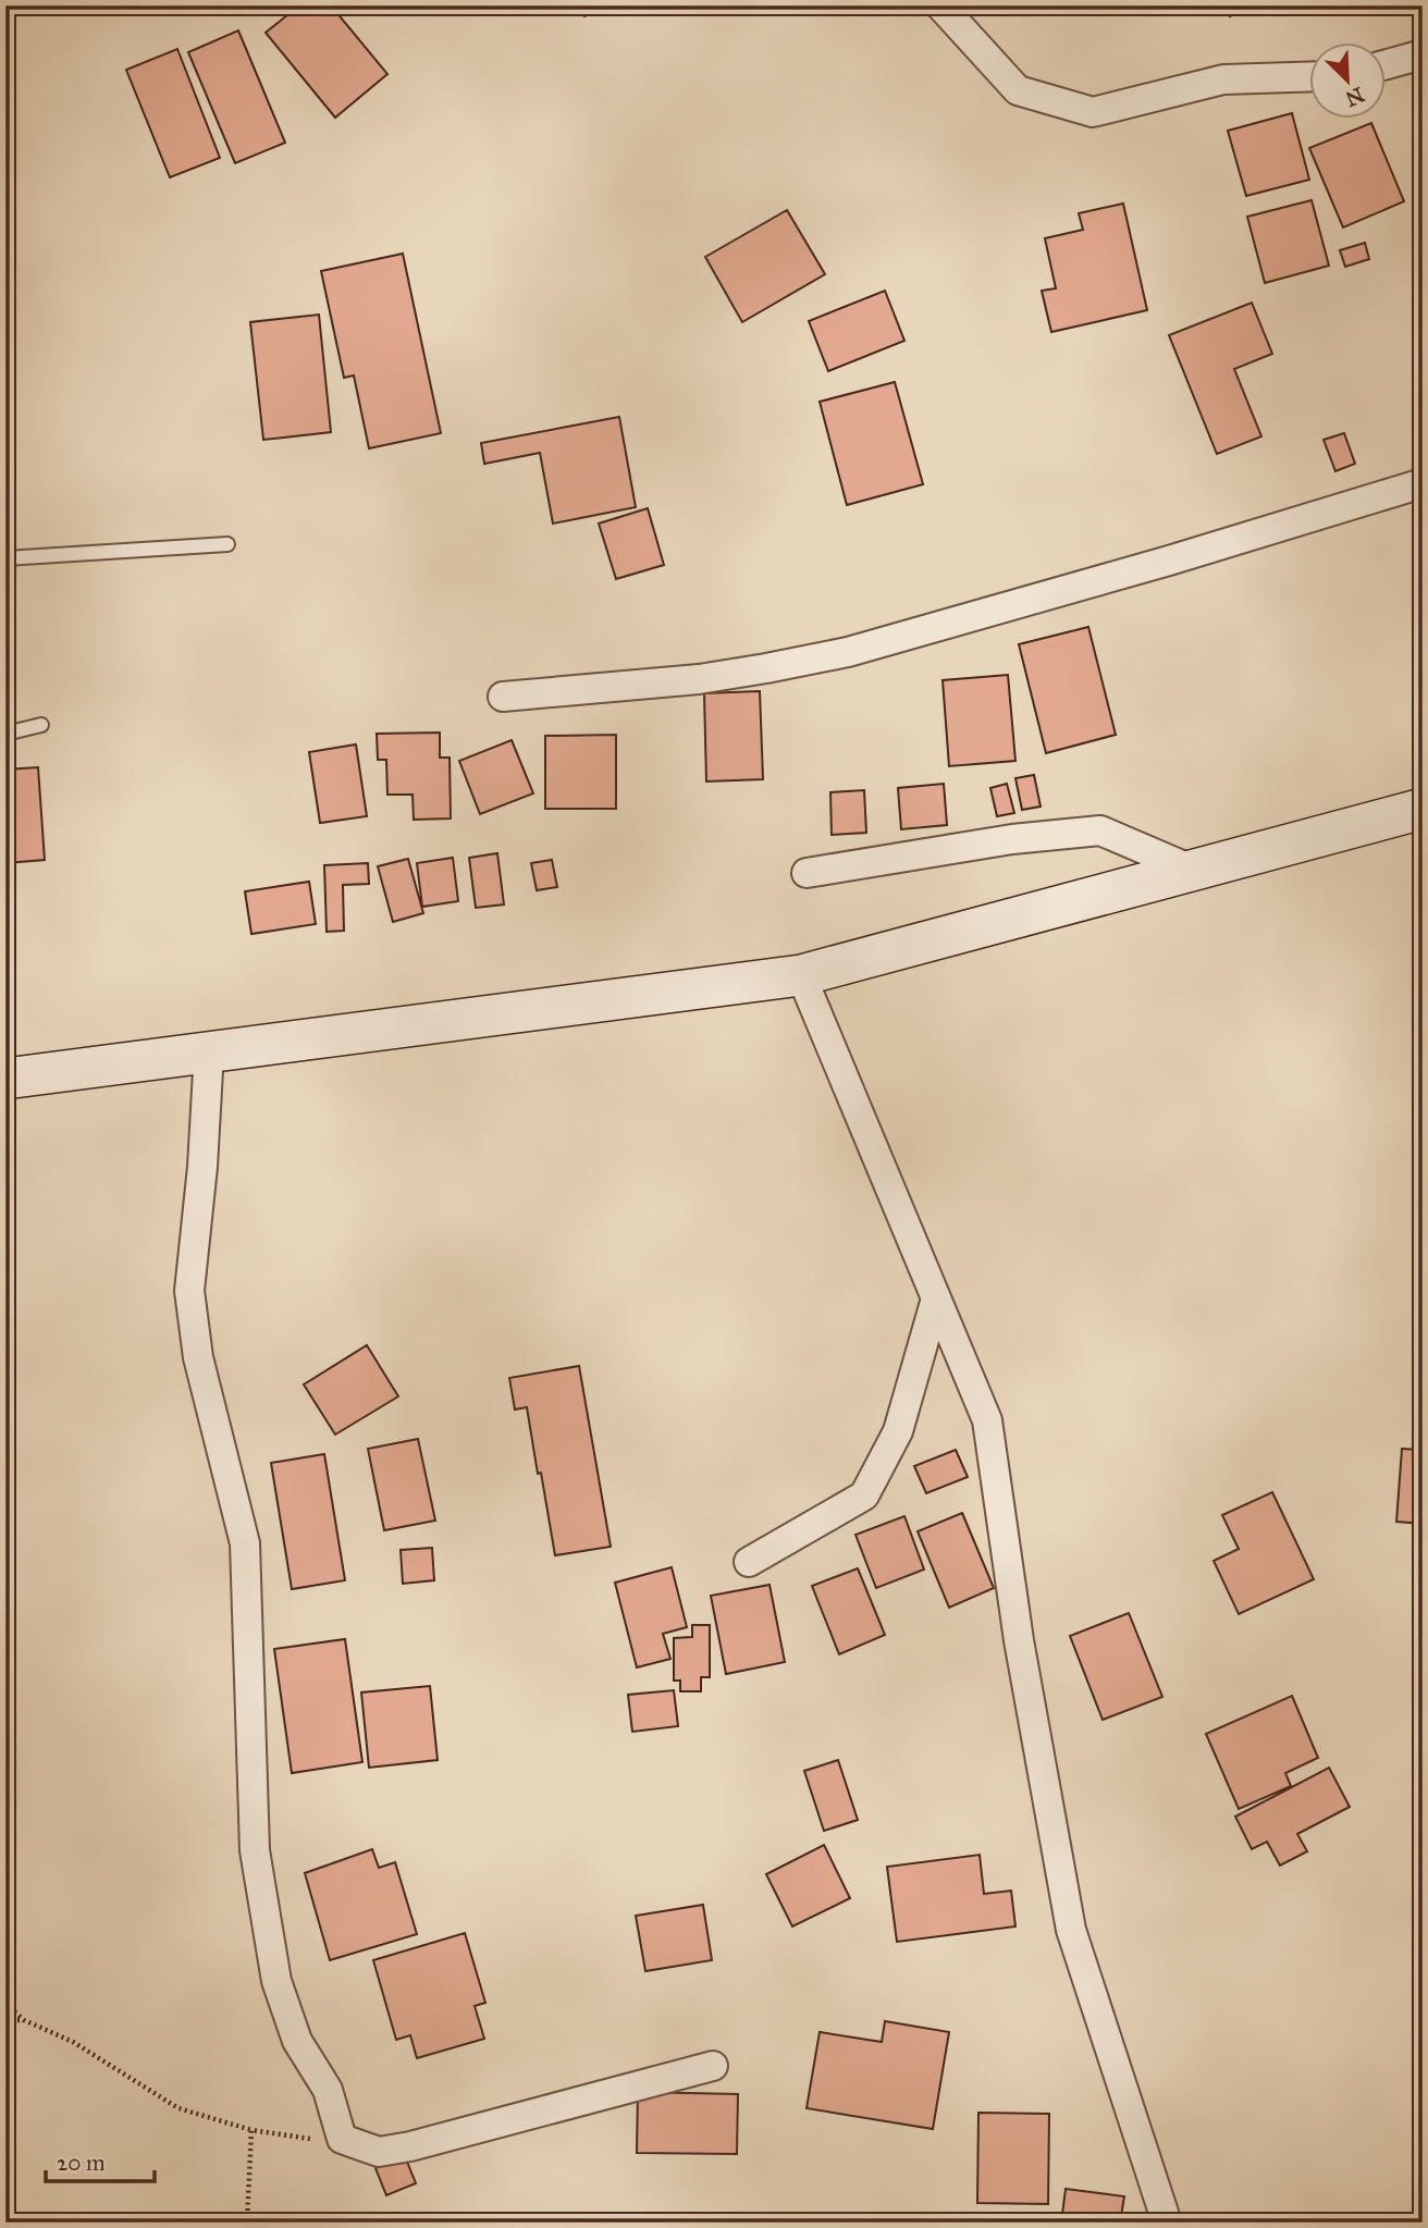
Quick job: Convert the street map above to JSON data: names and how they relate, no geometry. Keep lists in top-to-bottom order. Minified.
{"scale_bar":"20 m","north":"bottom right"}
